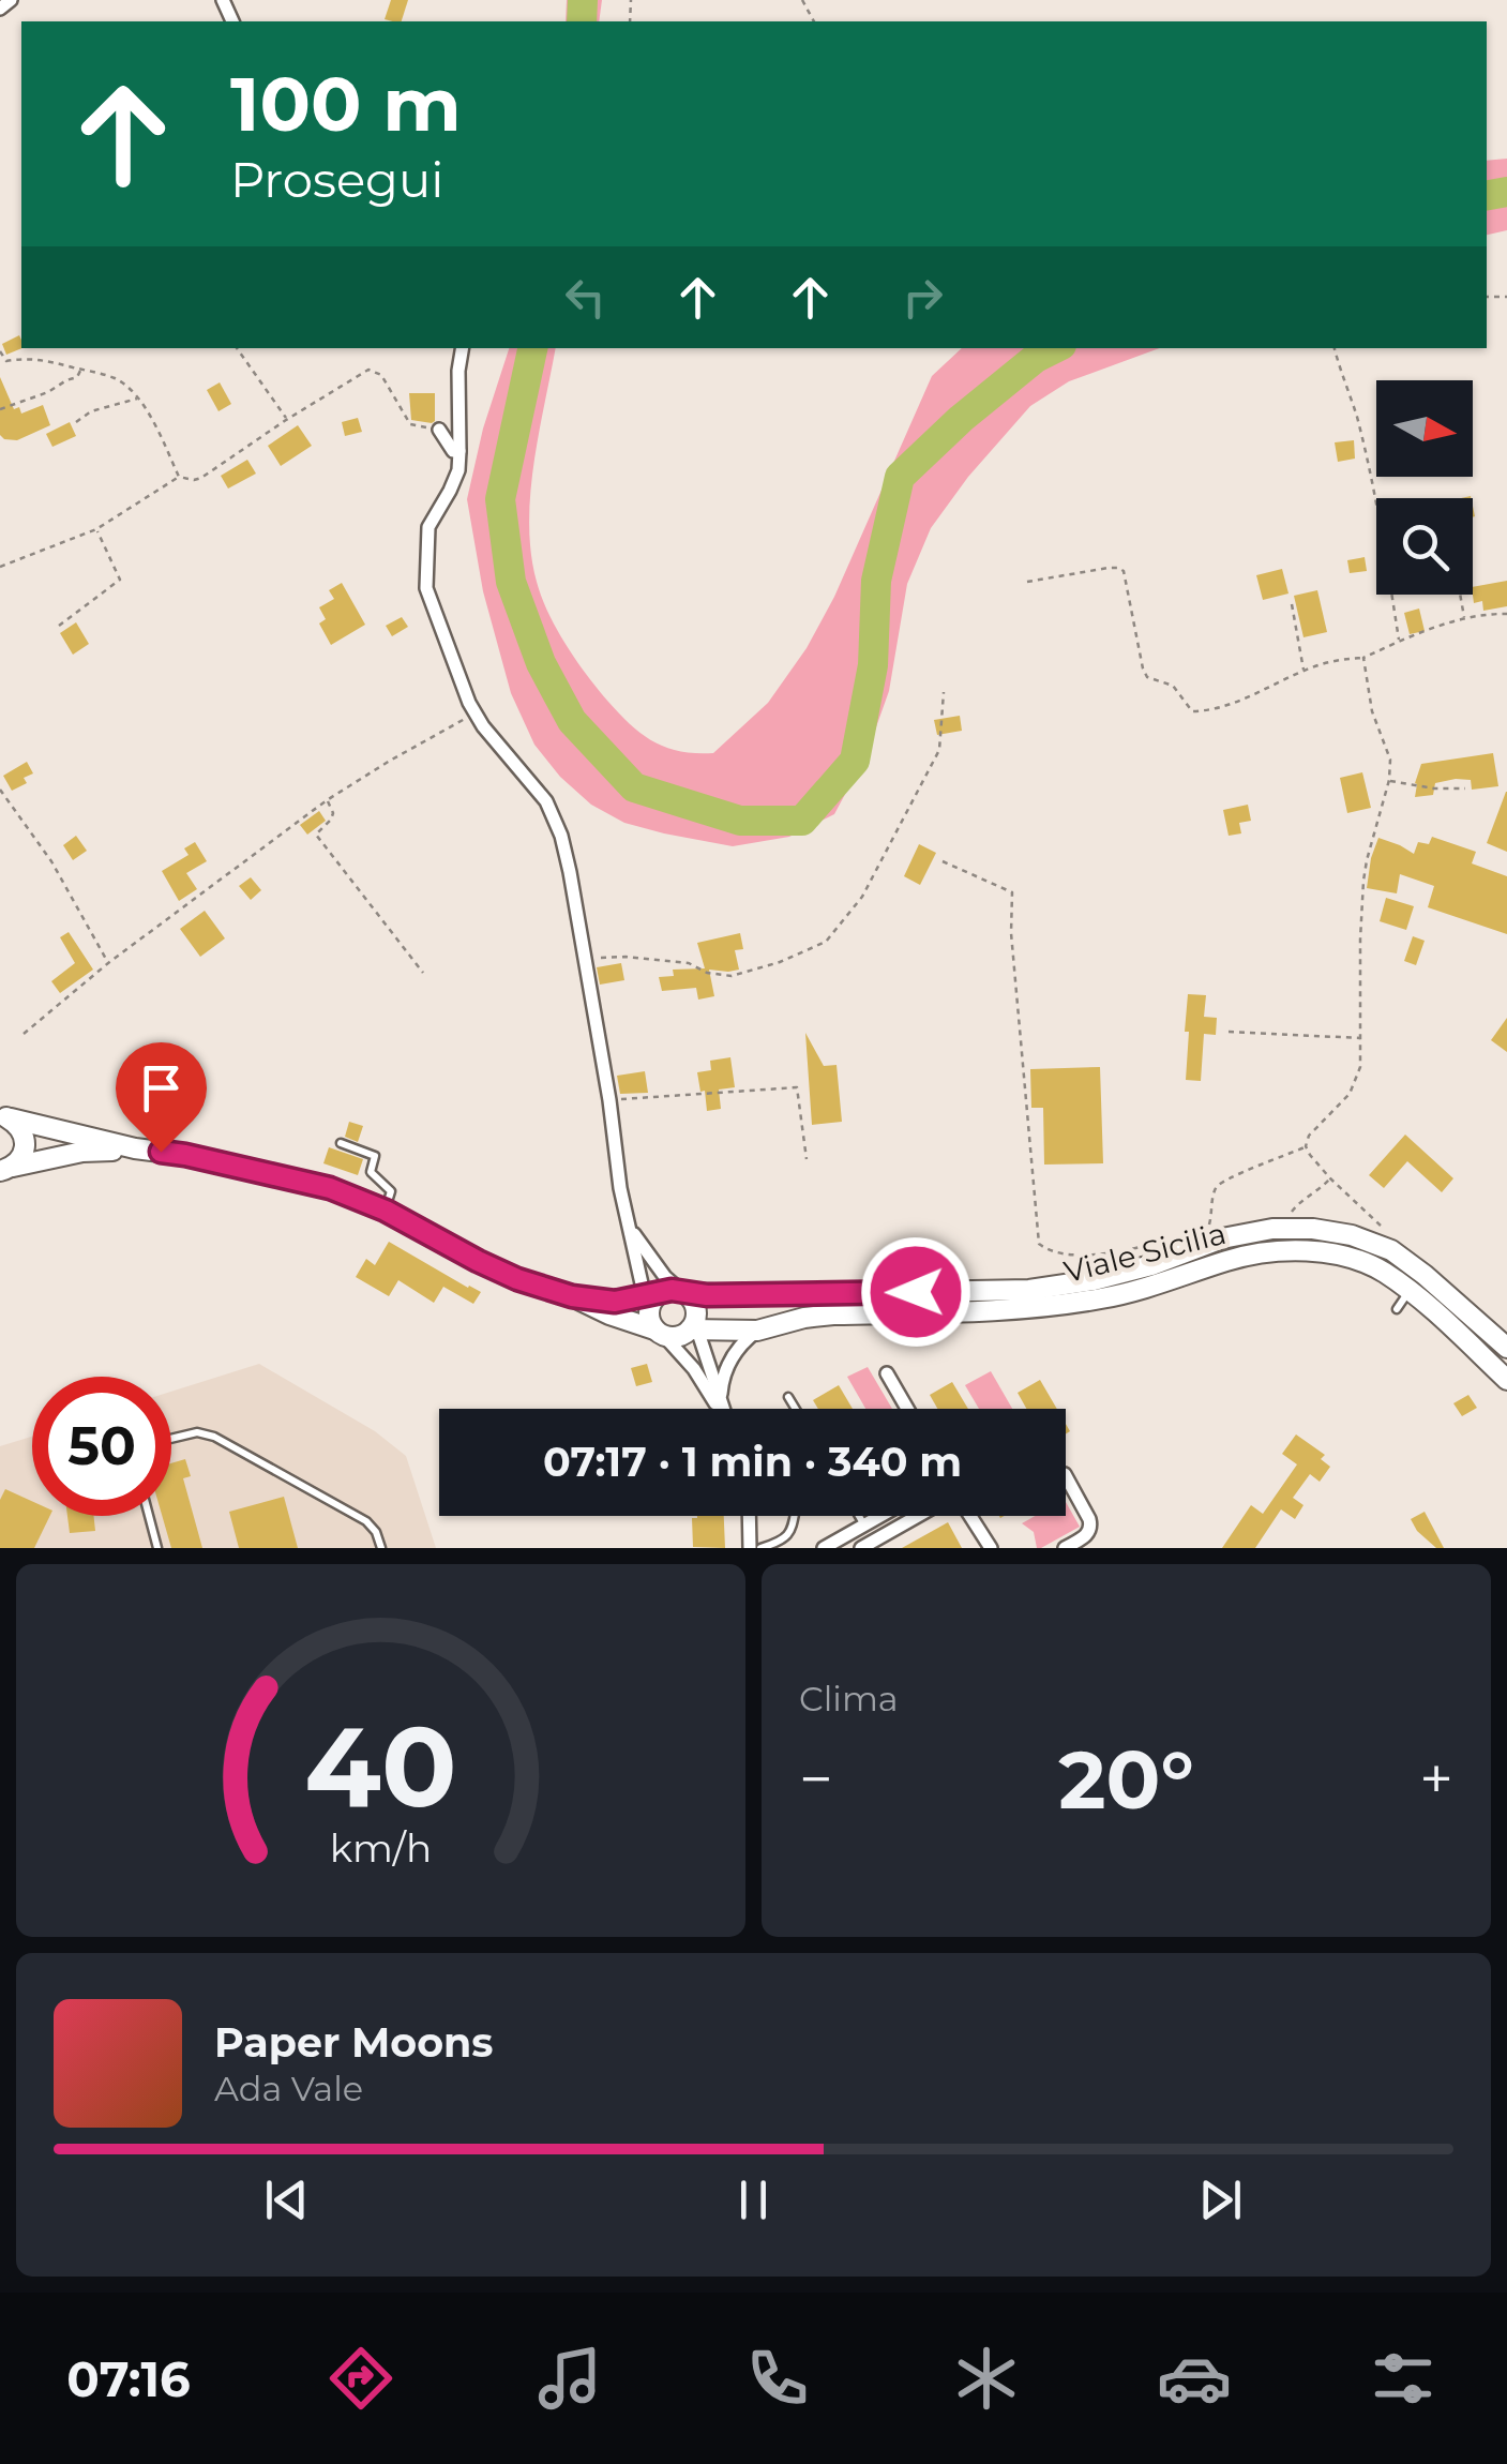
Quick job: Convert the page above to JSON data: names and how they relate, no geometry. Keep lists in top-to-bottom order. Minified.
{"streets":{"main road":["Viale Sicilia"]},"north":"right","page":{"turn":["100 m","Prosegui"],"limit":"50","trip":"07:17 · 1 min · 340 m","tile":"Clima","heat":["−","20°","+"],"song":["Paper Moons","Ada Vale"],"tabs":"07:16","gauge":["40","km/h"]}}
